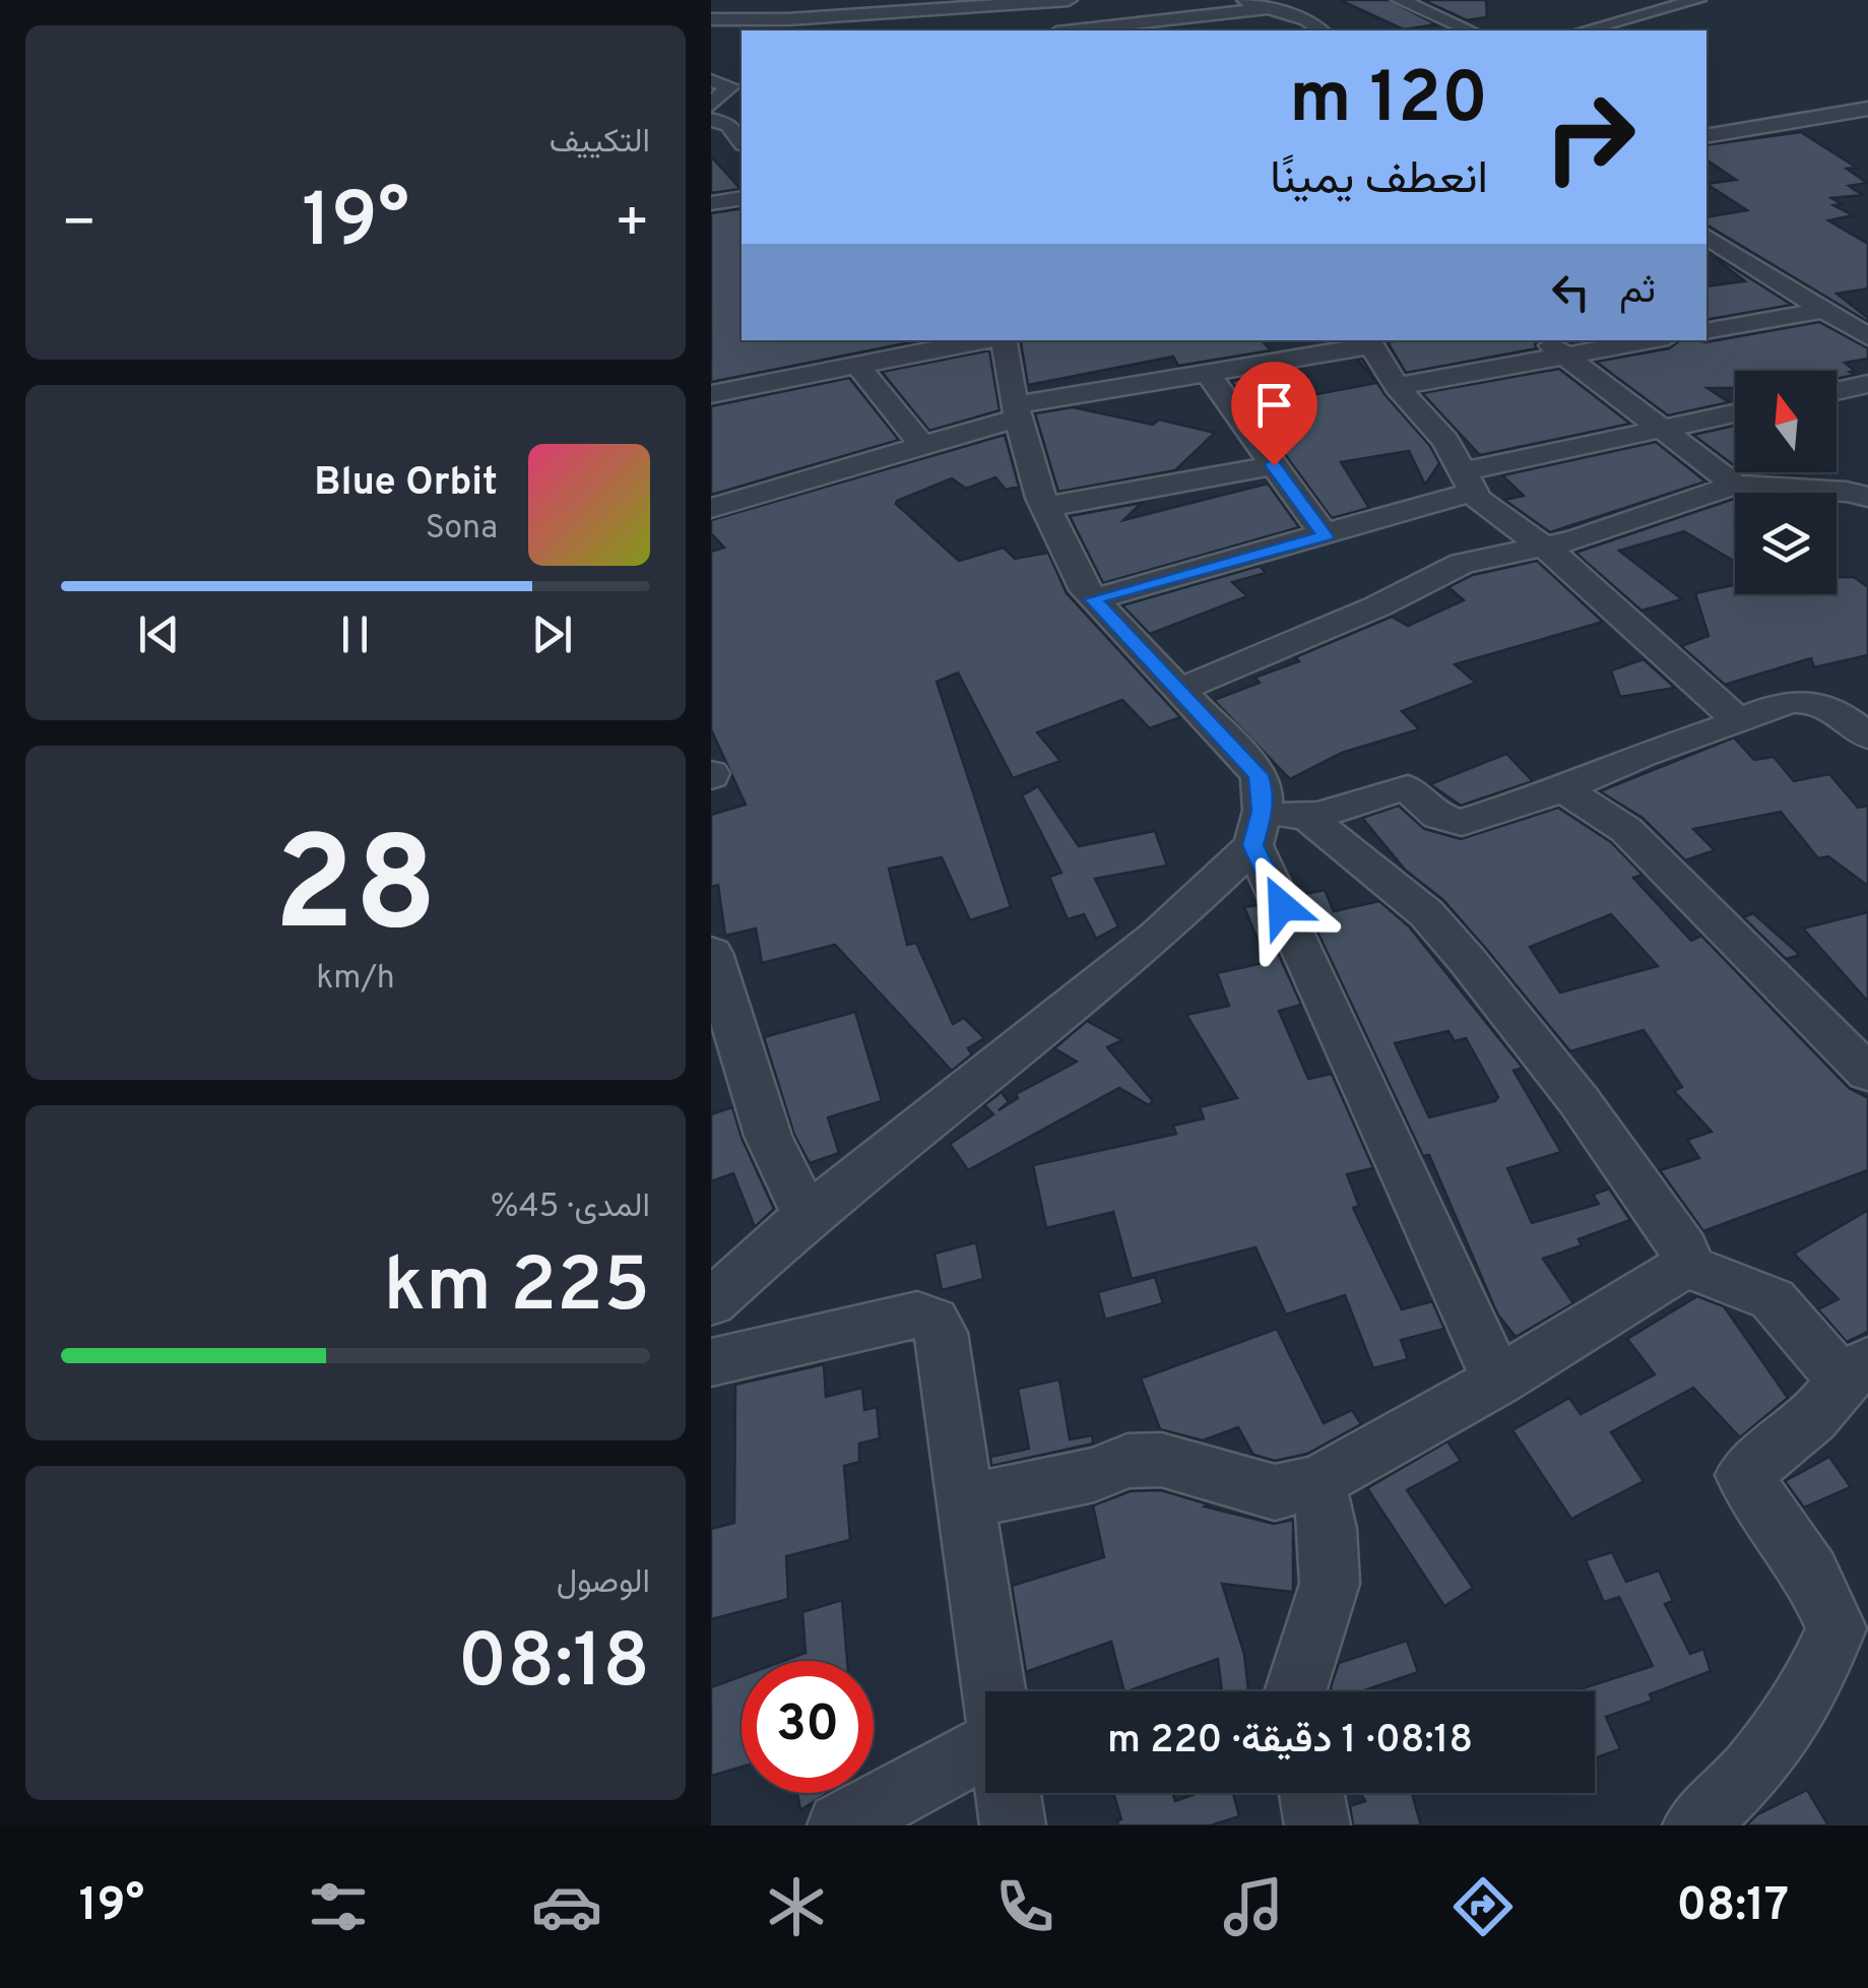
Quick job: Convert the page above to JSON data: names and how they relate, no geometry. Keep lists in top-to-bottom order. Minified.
{"north":"top","page":{"tile":["التكييف",["28","km/h"],["المدى · 45%","225 km"],["الوصول","08:18"]],"turn":["120 m","انعطف يمينًا"],"heat":["−","19°","+"],"then":"ثم","song":["Blue Orbit","Sona"],"limit":"30","trip":"08:18 · 1 دقيقة · 220 m","tabs":["08:17","19°"]}}
